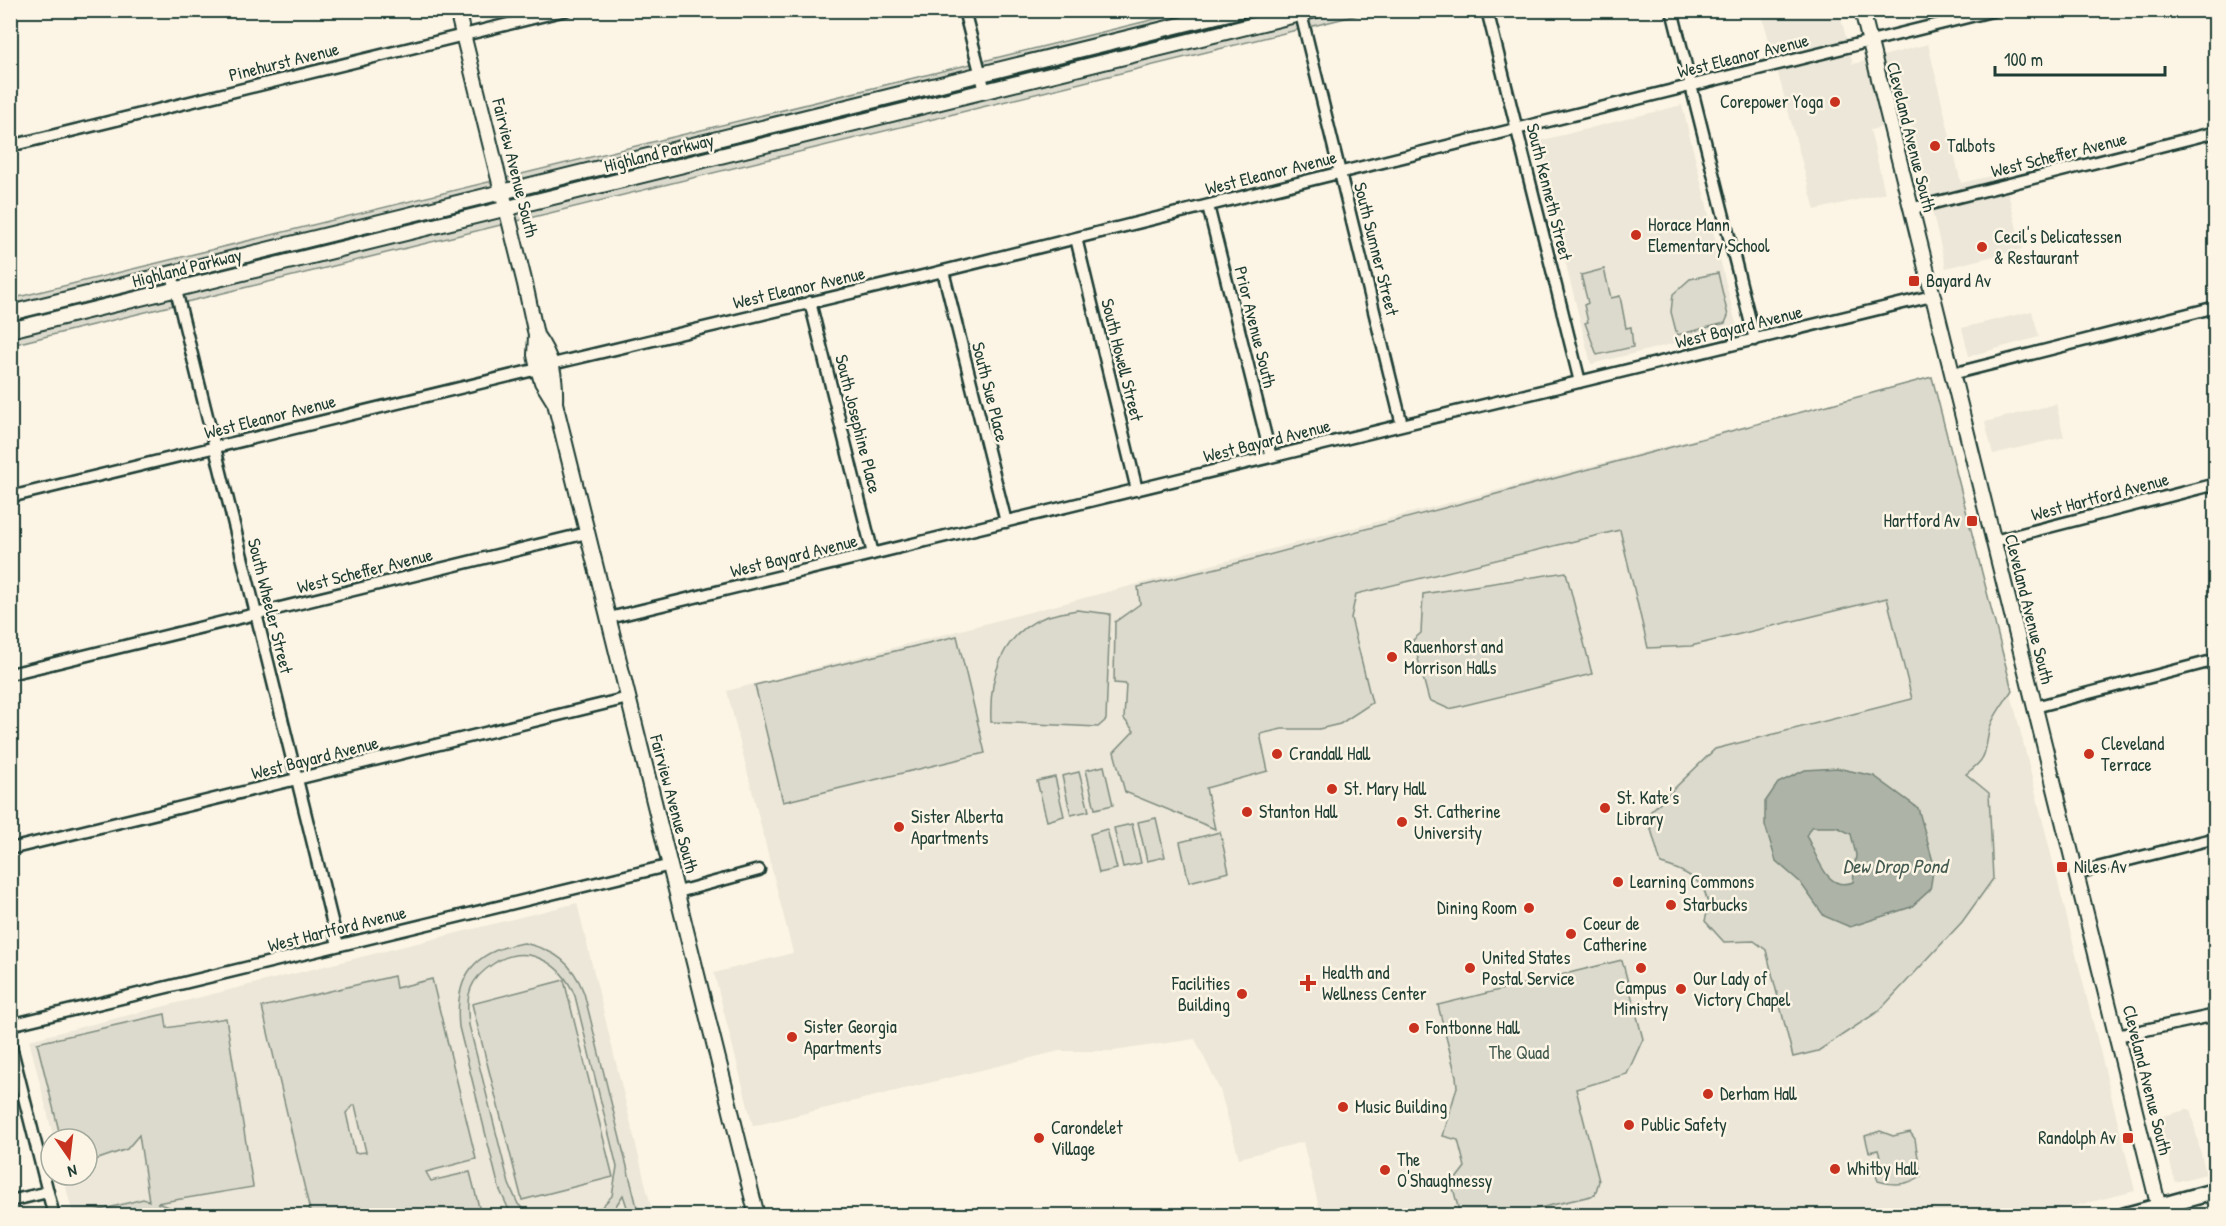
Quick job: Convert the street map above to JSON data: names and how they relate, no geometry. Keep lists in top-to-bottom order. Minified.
{"streets":{"street":["West Eleanor Avenue","Pinehurst Avenue","Cleveland Avenue South","Highland Parkway","West Scheffer Avenue","Fairview Avenue South","South Kenneth Street","South Sumner Street","Prior Avenue South","West Bayard Avenue","South Howell Street","South Sue Place","South Josephine Place","West Hartford Avenue","South Wheeler Street"]},"crossings":[["West Eleanor Avenue","Cleveland Avenue South"],["West Eleanor Avenue","Fairview Avenue South"],["West Eleanor Avenue","South Kenneth Street"],["West Eleanor Avenue","South Sumner Street"],["West Eleanor Avenue","Prior Avenue South"],["West Eleanor Avenue","South Howell Street"],["West Eleanor Avenue","South Sue Place"],["West Eleanor Avenue","South Josephine Place"],["West Eleanor Avenue","South Wheeler Street"],["Pinehurst Avenue","Fairview Avenue South"],["Cleveland Avenue South","West Scheffer Avenue"],["Cleveland Avenue South","West Bayard Avenue"],["Cleveland Avenue South","West Hartford Avenue"],["Highland Parkway","Fairview Avenue South"],["Highland Parkway","South Sumner Street"],["Highland Parkway","South Wheeler Street"],["West Scheffer Avenue","Fairview Avenue South"],["West Scheffer Avenue","South Wheeler Street"],["Fairview Avenue South","West Bayard Avenue"],["Fairview Avenue South","West Hartford Avenue"],["South Kenneth Street","West Bayard Avenue"],["South Sumner Street","West Bayard Avenue"],["Prior Avenue South","West Bayard Avenue"],["West Bayard Avenue","South Howell Street"],["West Bayard Avenue","South Sue Place"],["West Bayard Avenue","South Josephine Place"],["West Bayard Avenue","South Wheeler Street"],["West Hartford Avenue","South Wheeler Street"]],"water":["Dew Drop Pond"],"parks":["The Quad"],"places":{"other":["Corepower Yoga","Talbots","Horace Mann Elementary School","Cecil's Delicatessen & Restaurant","Rauenhorst and Morrison Halls","Crandall Hall","Cleveland Terrace","St. Mary Hall","St. Kate's Library","Stanton Hall","St. Catherine University","Sister Alberta Apartments","Learning Commons","Starbucks","Dining Room","Coeur de Catherine","United States Postal Service","Campus Ministry","Our Lady of Victory Chapel","Facilities Building","Fontbonne Hall","Sister Georgia Apartments","Derham Hall","Music Building","Public Safety","Carondelet Village","Whitby Hall","The O'Shaughnessy"],"transit":["Bayard Av","Hartford Av","Niles Av","Randolph Av"],"health":["Health and Wellness Center"]},"scale_bar":"100 m","north":"bottom"}
